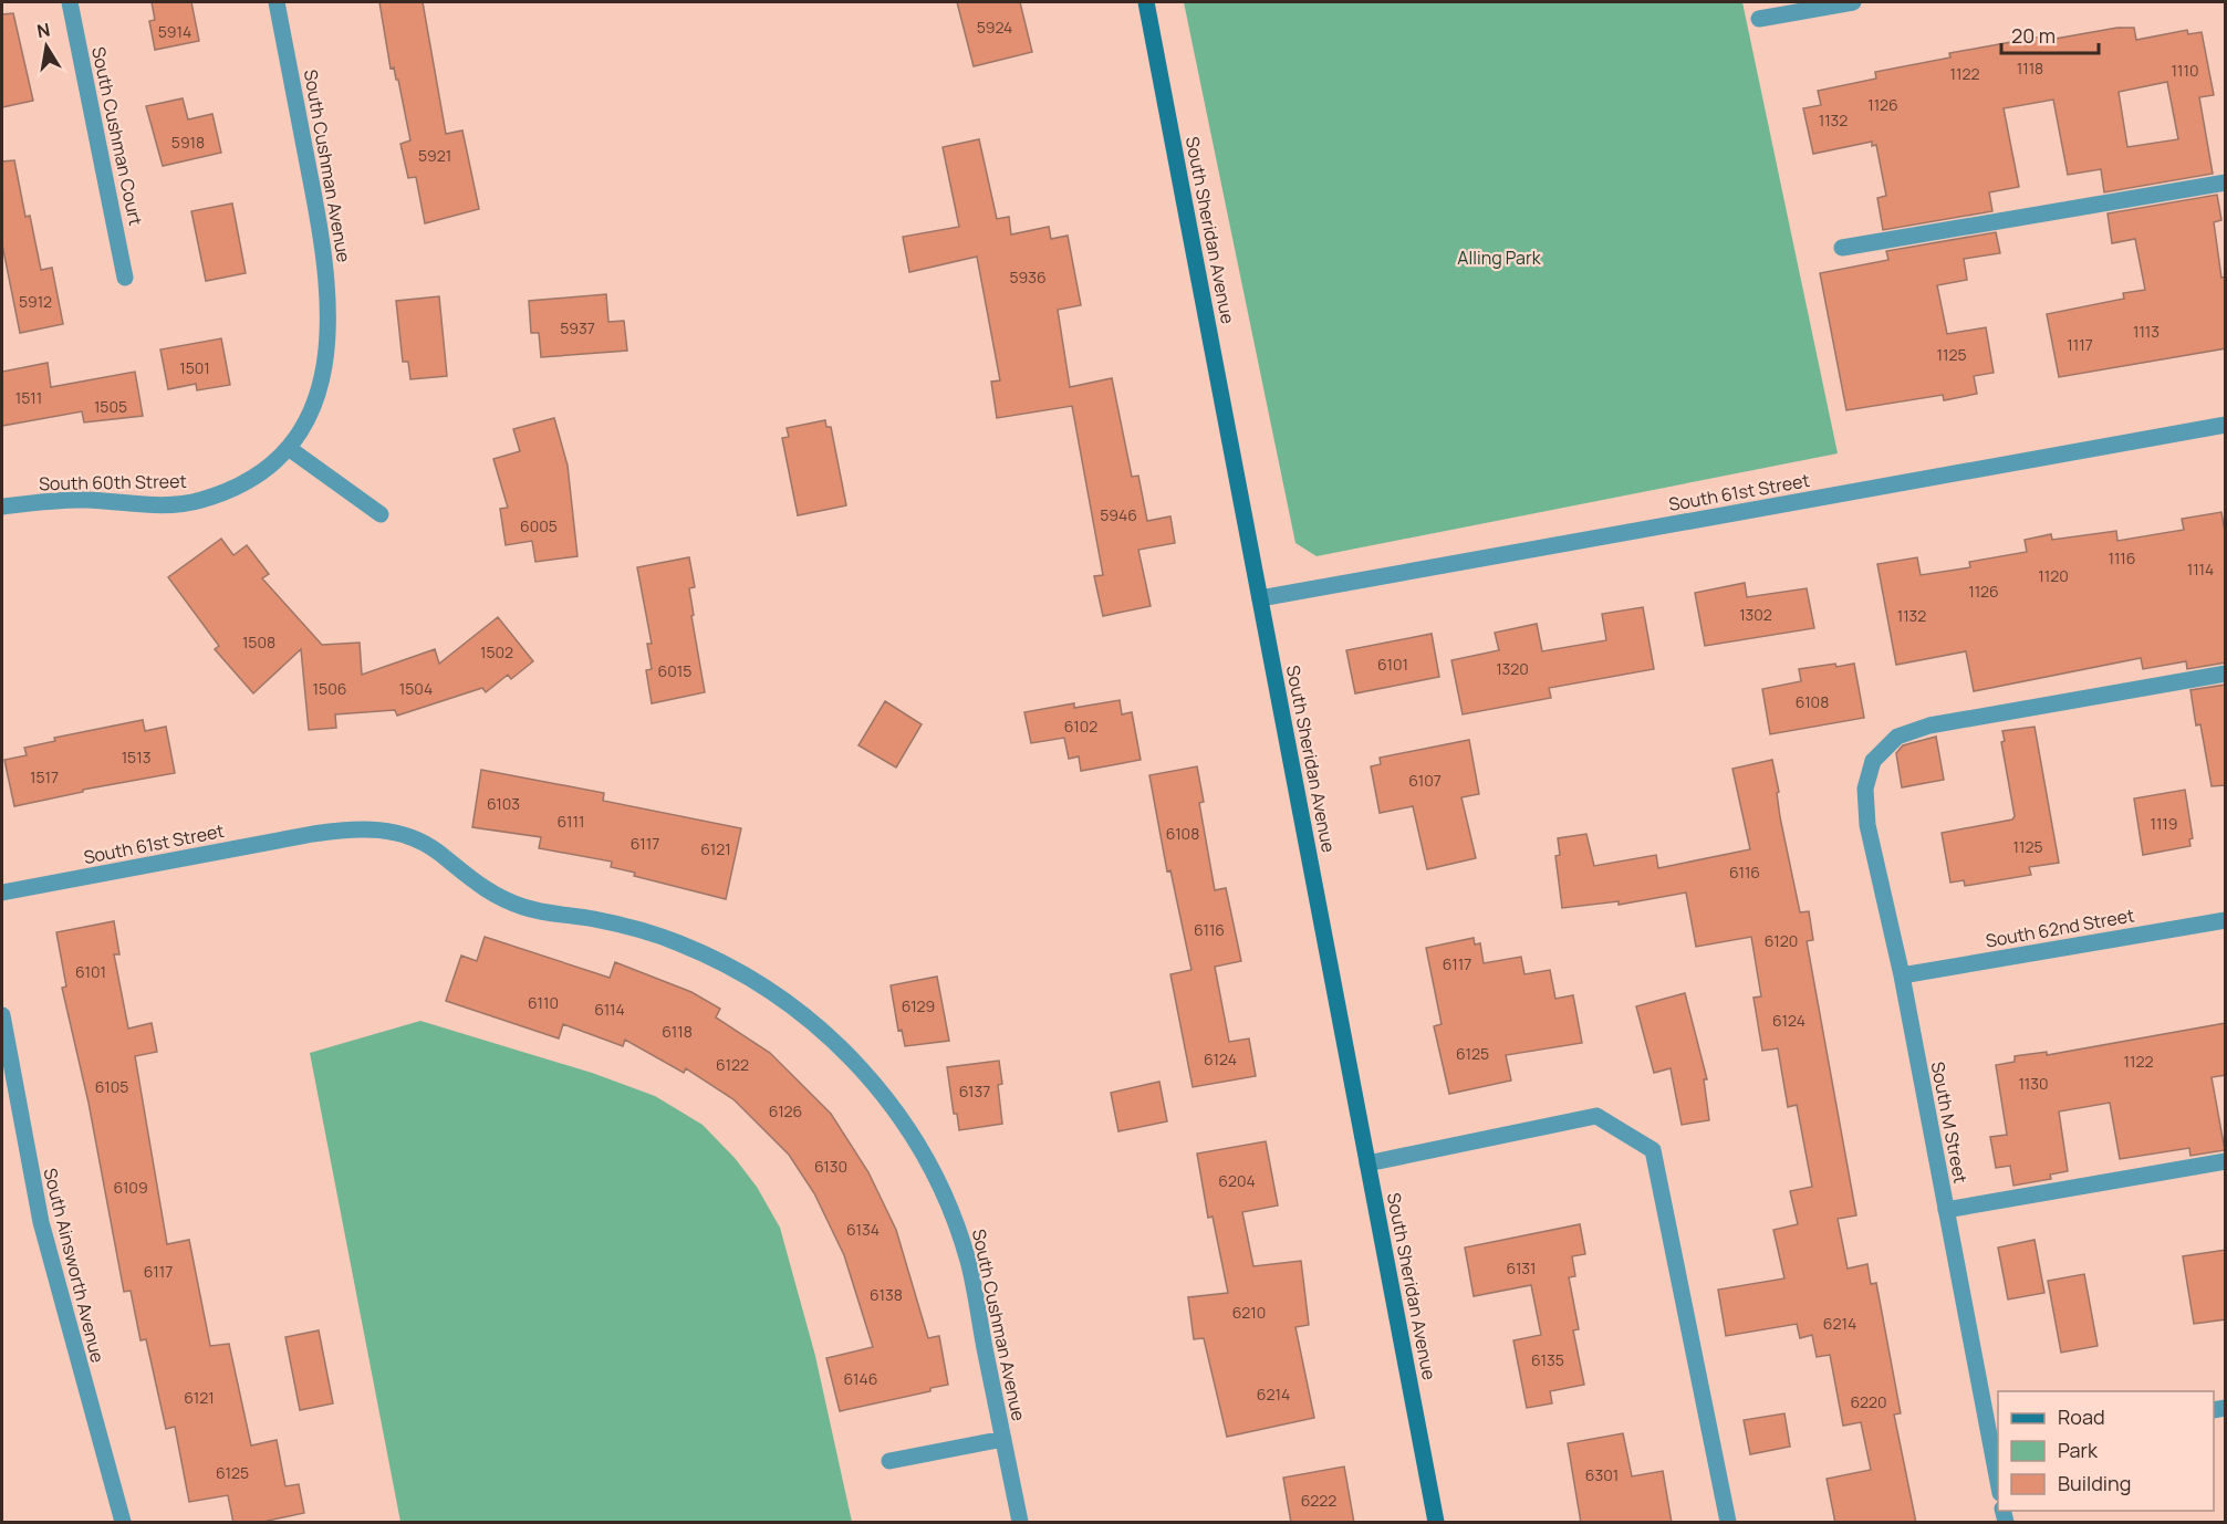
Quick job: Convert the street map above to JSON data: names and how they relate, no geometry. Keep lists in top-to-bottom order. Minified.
{"streets":{"street":["South Cushman Court","South Cushman Avenue","South Sheridan Avenue","South 60th Street","South 61st Street","South 62nd Street","South M Street","South Ainsworth Avenue"]},"crossings":[["South Cushman Avenue","South 60th Street"],["South Cushman Avenue","South 61st Street"],["South Sheridan Avenue","South 61st Street"],["South 62nd Street","South M Street"]],"parks":["Alling Park"],"house_numbers":["5924","5914","1118","1110","1122","1126","1132","5918","5921","5936","5912","5937","1113","1117","1125","1501","1511","1505","5946","6005","1116","1114","1120","1126","1302","1132","1508","1502","6101","1320","6015","1506","1504","6108","6102","1513","1517","6107","6103","6111","1119","6108","6117","1125","6121","6116","6116","6120","6117","6101","6110","6129","6114","6124","6118","6125","6124","1122","6122","1130","6105","6137","6126","6130","6204","6109","6134","6131","6117","6138","6210","6214","6135","6146","6214","6121","6220","6125","6301","6222"],"legend":["Road","Park","Building"],"scale_bar":"20 m","north":"top"}
